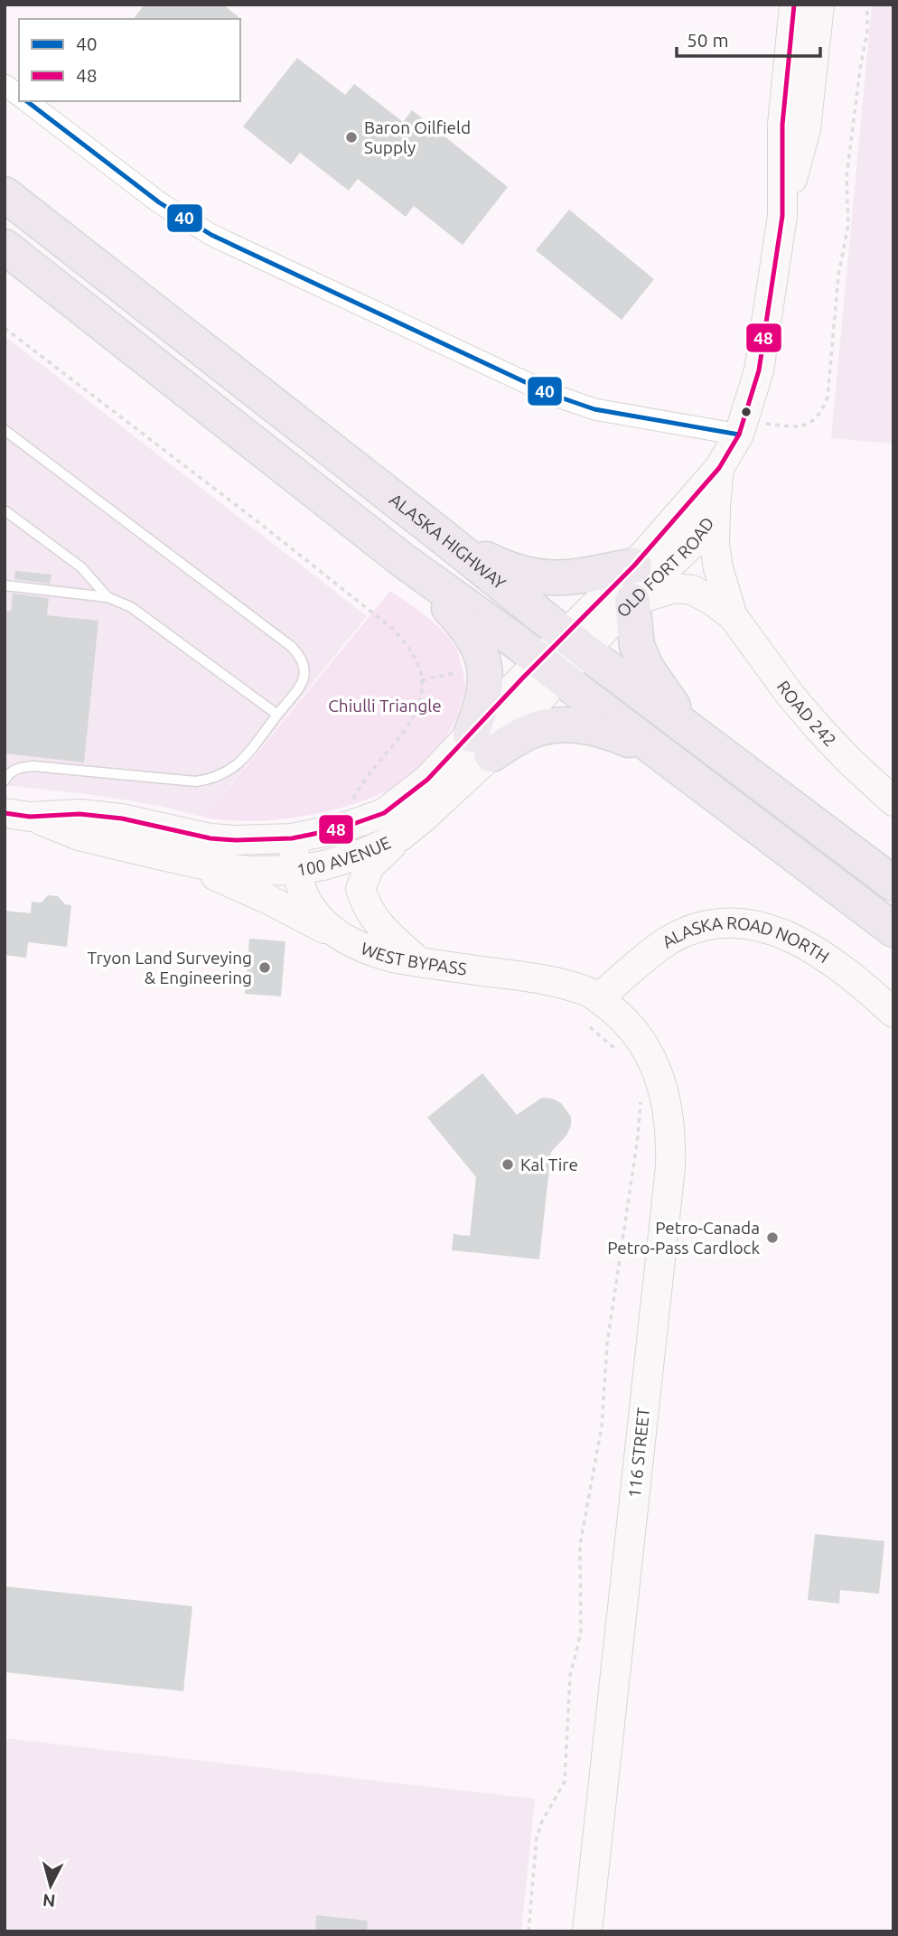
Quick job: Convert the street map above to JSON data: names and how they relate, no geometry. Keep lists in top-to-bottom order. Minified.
{"streets":{"highway":["ALASKA HIGHWAY"],"main road":["OLD FORT ROAD","ROAD 242","100 AVENUE","WEST BYPASS","ALASKA ROAD NORTH","116 STREET"]},"crossings":[["ALASKA HIGHWAY","OLD FORT ROAD"],["ALASKA HIGHWAY","100 AVENUE"],["OLD FORT ROAD","ROAD 242"],["OLD FORT ROAD","100 AVENUE"],["100 AVENUE","WEST BYPASS"],["WEST BYPASS","ALASKA ROAD NORTH"],["WEST BYPASS","116 STREET"],["ALASKA ROAD NORTH","116 STREET"]],"parks":["Chiulli Triangle"],"places":["Baron Oilfield Supply","Tryon Land Surveying & Engineering","Kal Tire","Petro-Canada Petro-Pass Cardlock"],"lines":["transit line 48","transit line 40"],"legend":["40","48"],"scale_bar":"50 m","north":"bottom"}
